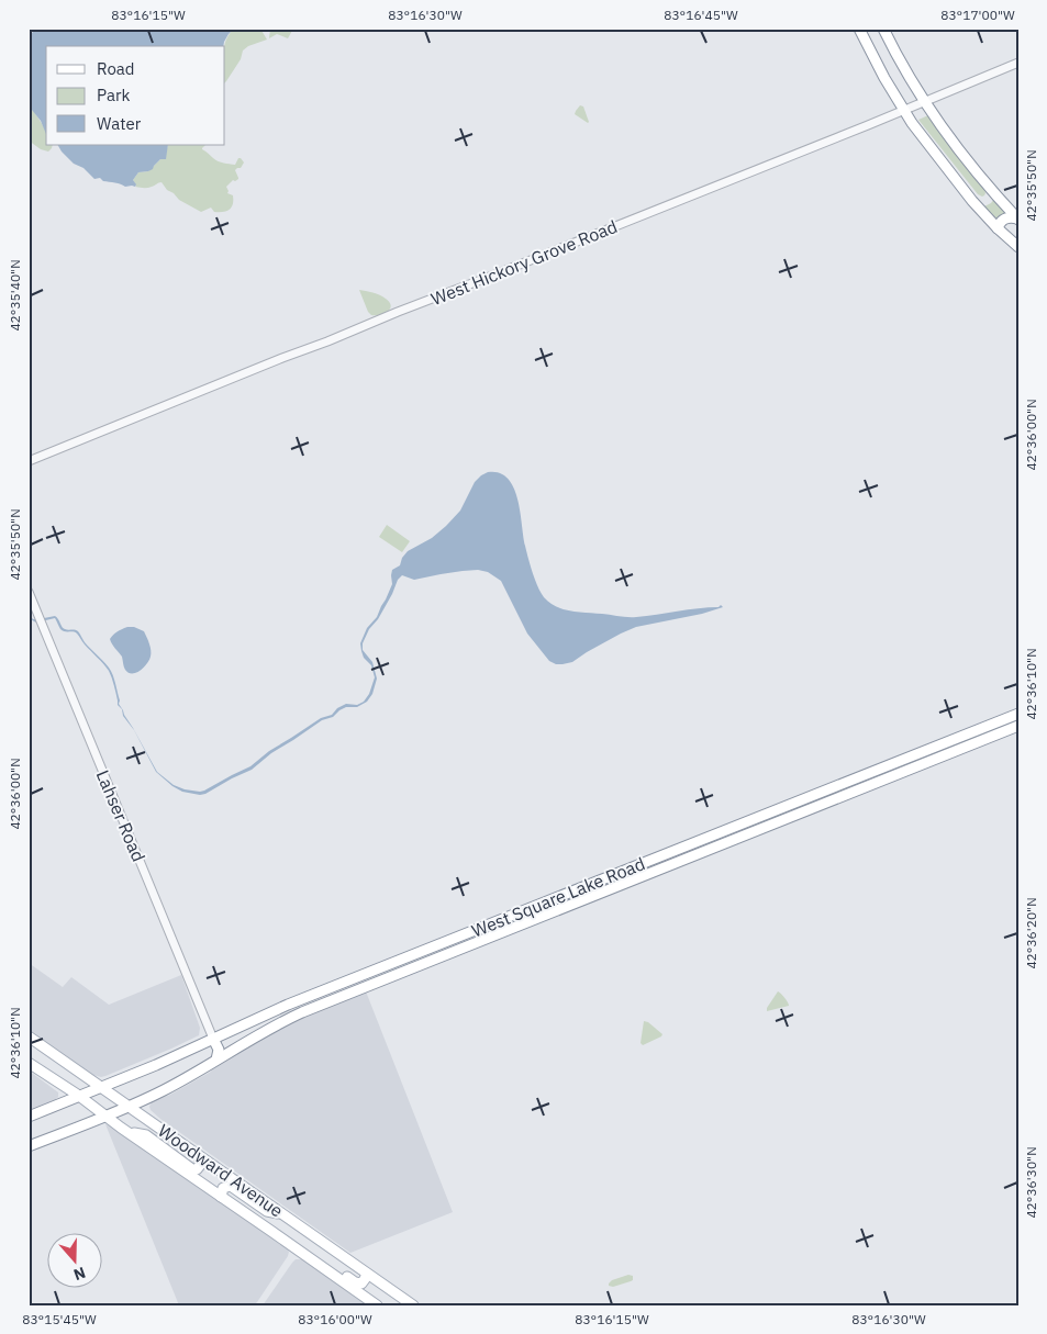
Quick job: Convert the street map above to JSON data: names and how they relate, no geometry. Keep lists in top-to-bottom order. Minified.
{"streets":{"main road":["West Square Lake Road","Woodward Avenue"],"street":["West Hickory Grove Road","Lahser Road"]},"crossings":[["Lahser Road","West Square Lake Road"],["West Square Lake Road","Woodward Avenue"]],"legend":["Road","Park","Water"],"north":"bottom","coordinates":["83°16'15\"W","83°16'30\"W","83°16'45\"W","83°17'00\"W","42°35'50\"N","42°35'40\"N","42°36'00\"N","42°36'10\"N","42°36'20\"N","42°36'30\"N","83°15'45\"W","83°16'00\"W"]}
